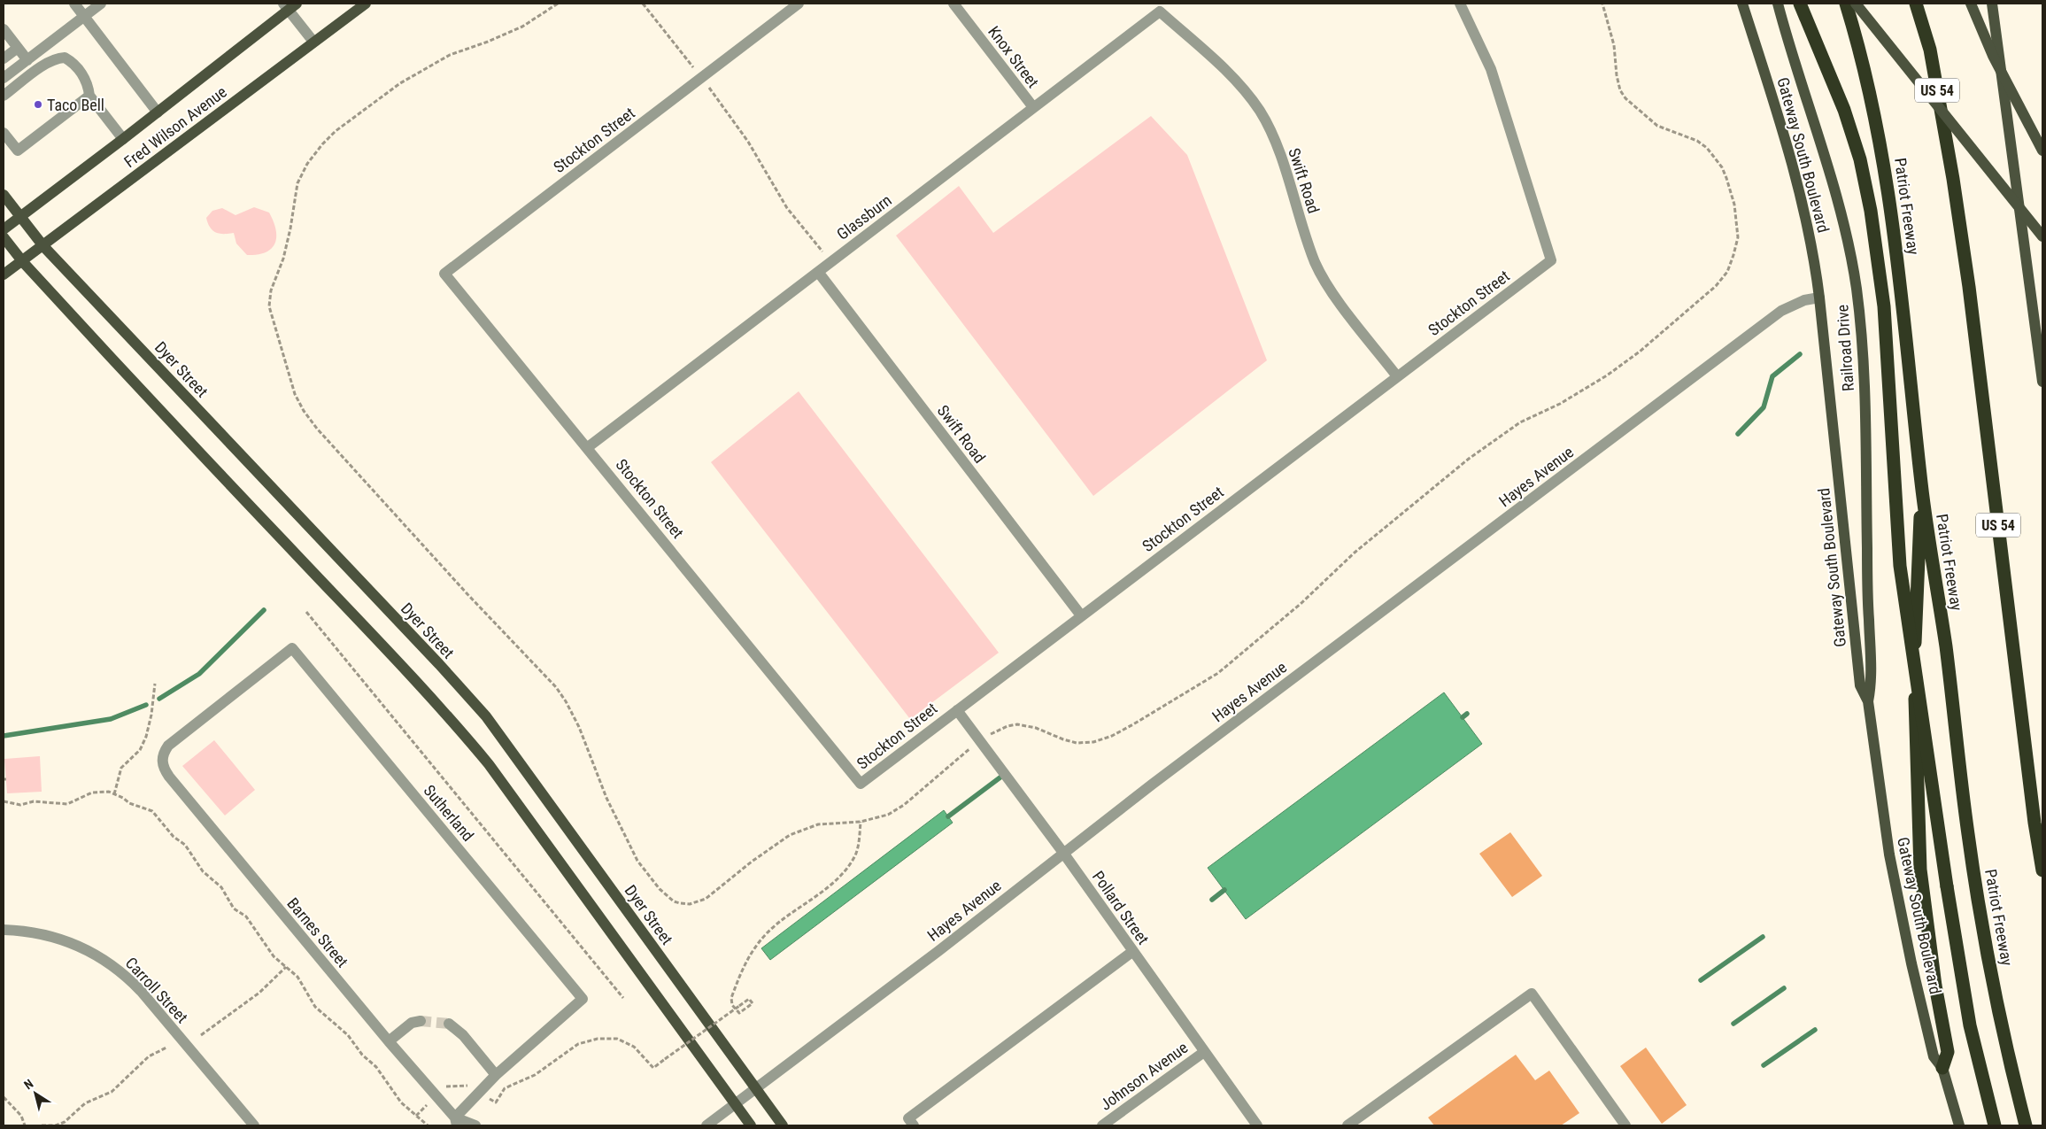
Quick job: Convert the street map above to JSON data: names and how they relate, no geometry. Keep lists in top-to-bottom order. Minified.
{"streets":{"highway":["US 54","Patriot Freeway"],"main road":["Fred Wilson Avenue","Gateway South Boulevard","Railroad Drive","Dyer Street"],"street":["Knox Street","Stockton Street","Swift Road","Glassburn","Hayes Avenue","Sutherland","Pollard Street","Barnes Street","Carroll Street","Johnson Avenue"]},"crossings":[["Knox Street","Glassburn"],["Fred Wilson Avenue","Dyer Street"],["Stockton Street","Swift Road"],["Stockton Street","Glassburn"],["Stockton Street","Pollard Street"],["Gateway South Boulevard","Railroad Drive"],["Gateway South Boulevard","Hayes Avenue"],["Swift Road","Glassburn"],["Dyer Street","Hayes Avenue"],["Hayes Avenue","Pollard Street"],["Sutherland","Barnes Street"],["Pollard Street","Johnson Avenue"]],"places":["Taco Bell"],"north":"top left"}
